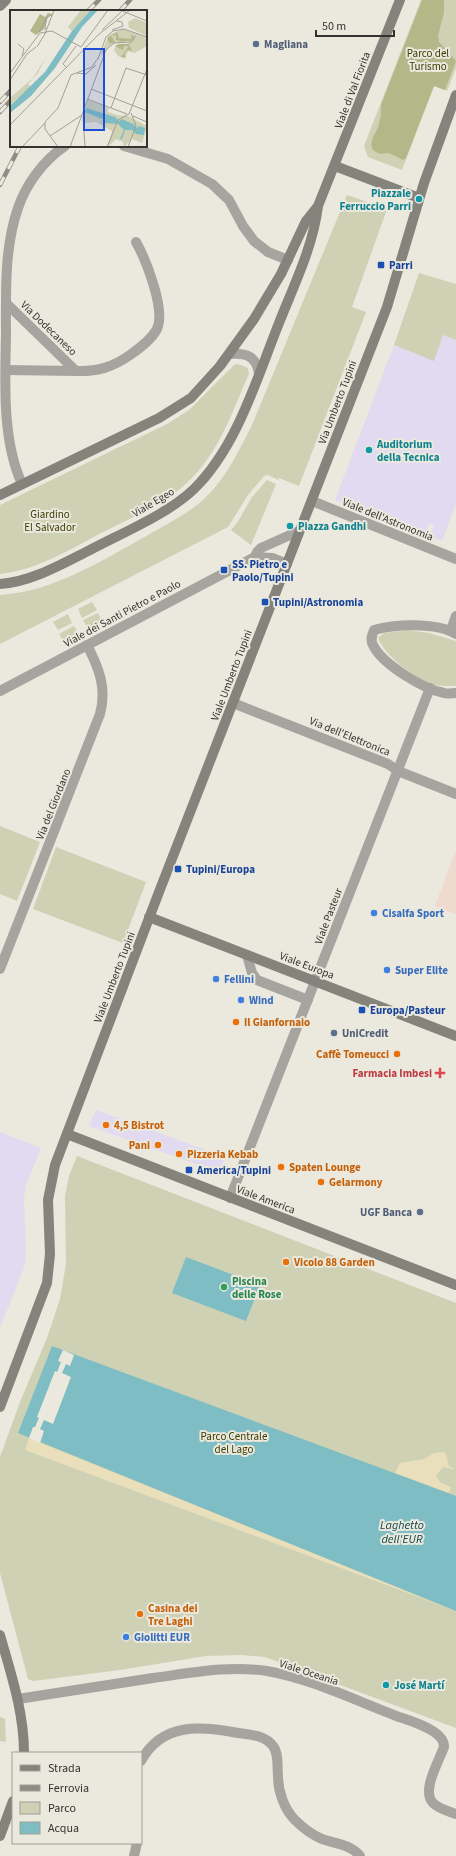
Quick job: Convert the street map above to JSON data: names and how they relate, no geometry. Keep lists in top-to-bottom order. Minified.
{"streets":{"street":["Viale di Val Fiorita","Via Dodecaneso","Via Umberto Tupini","Viale Egeo","Viale dell'Astronomia","Viale dei Santi Pietro e Paolo","Viale Umberto Tupini","Via dell'Elettronica","Via del Giordano","Viale Pasteur","Viale Europa","Viale America","Viale Oceania"]},"crossings":[["Viale di Val Fiorita","Viale Egeo"],["Via Dodecaneso","Viale Egeo"],["Via Umberto Tupini","Viale dell'Astronomia"],["Viale dei Santi Pietro e Paolo","Via del Giordano"],["Viale Umberto Tupini","Via dell'Elettronica"],["Viale Umberto Tupini","Viale Europa"],["Viale Umberto Tupini","Viale America"],["Via dell'Elettronica","Viale Pasteur"],["Viale Pasteur","Viale Europa"],["Viale Pasteur","Viale America"]],"water":["Laghetto dell'EUR"],"parks":["Parco del Turismo","Giardino El Salvador","Parco Centrale del Lago"],"places":{"other":["Magliana","Piazzale Ferruccio Parri","Auditorium della Tecnica","Piazza Gandhi","Cisalfa Sport","Super Elite","Fellini","Wind","Il Gianfornaio","UniCredit","Caffè Tomeucci","4,5 Bistrot","Pani","Pizzeria Kebab","Spaten Lounge","Gelarmony","UGF Banca","Vicolo 88 Garden","Piscina delle Rose","Casina dei Tre Laghi","Giolitti EUR","José Martí"],"transit":["Parri","SS. Pietro e Paolo/Tupini","Tupini/Astronomia","Tupini/Europa","Europa/Pasteur","America/Tupini"],"health":["Farmacia Imbesi"]},"legend":["Strada","Ferrovia","Parco","Acqua"],"scale_bar":"50 m"}
